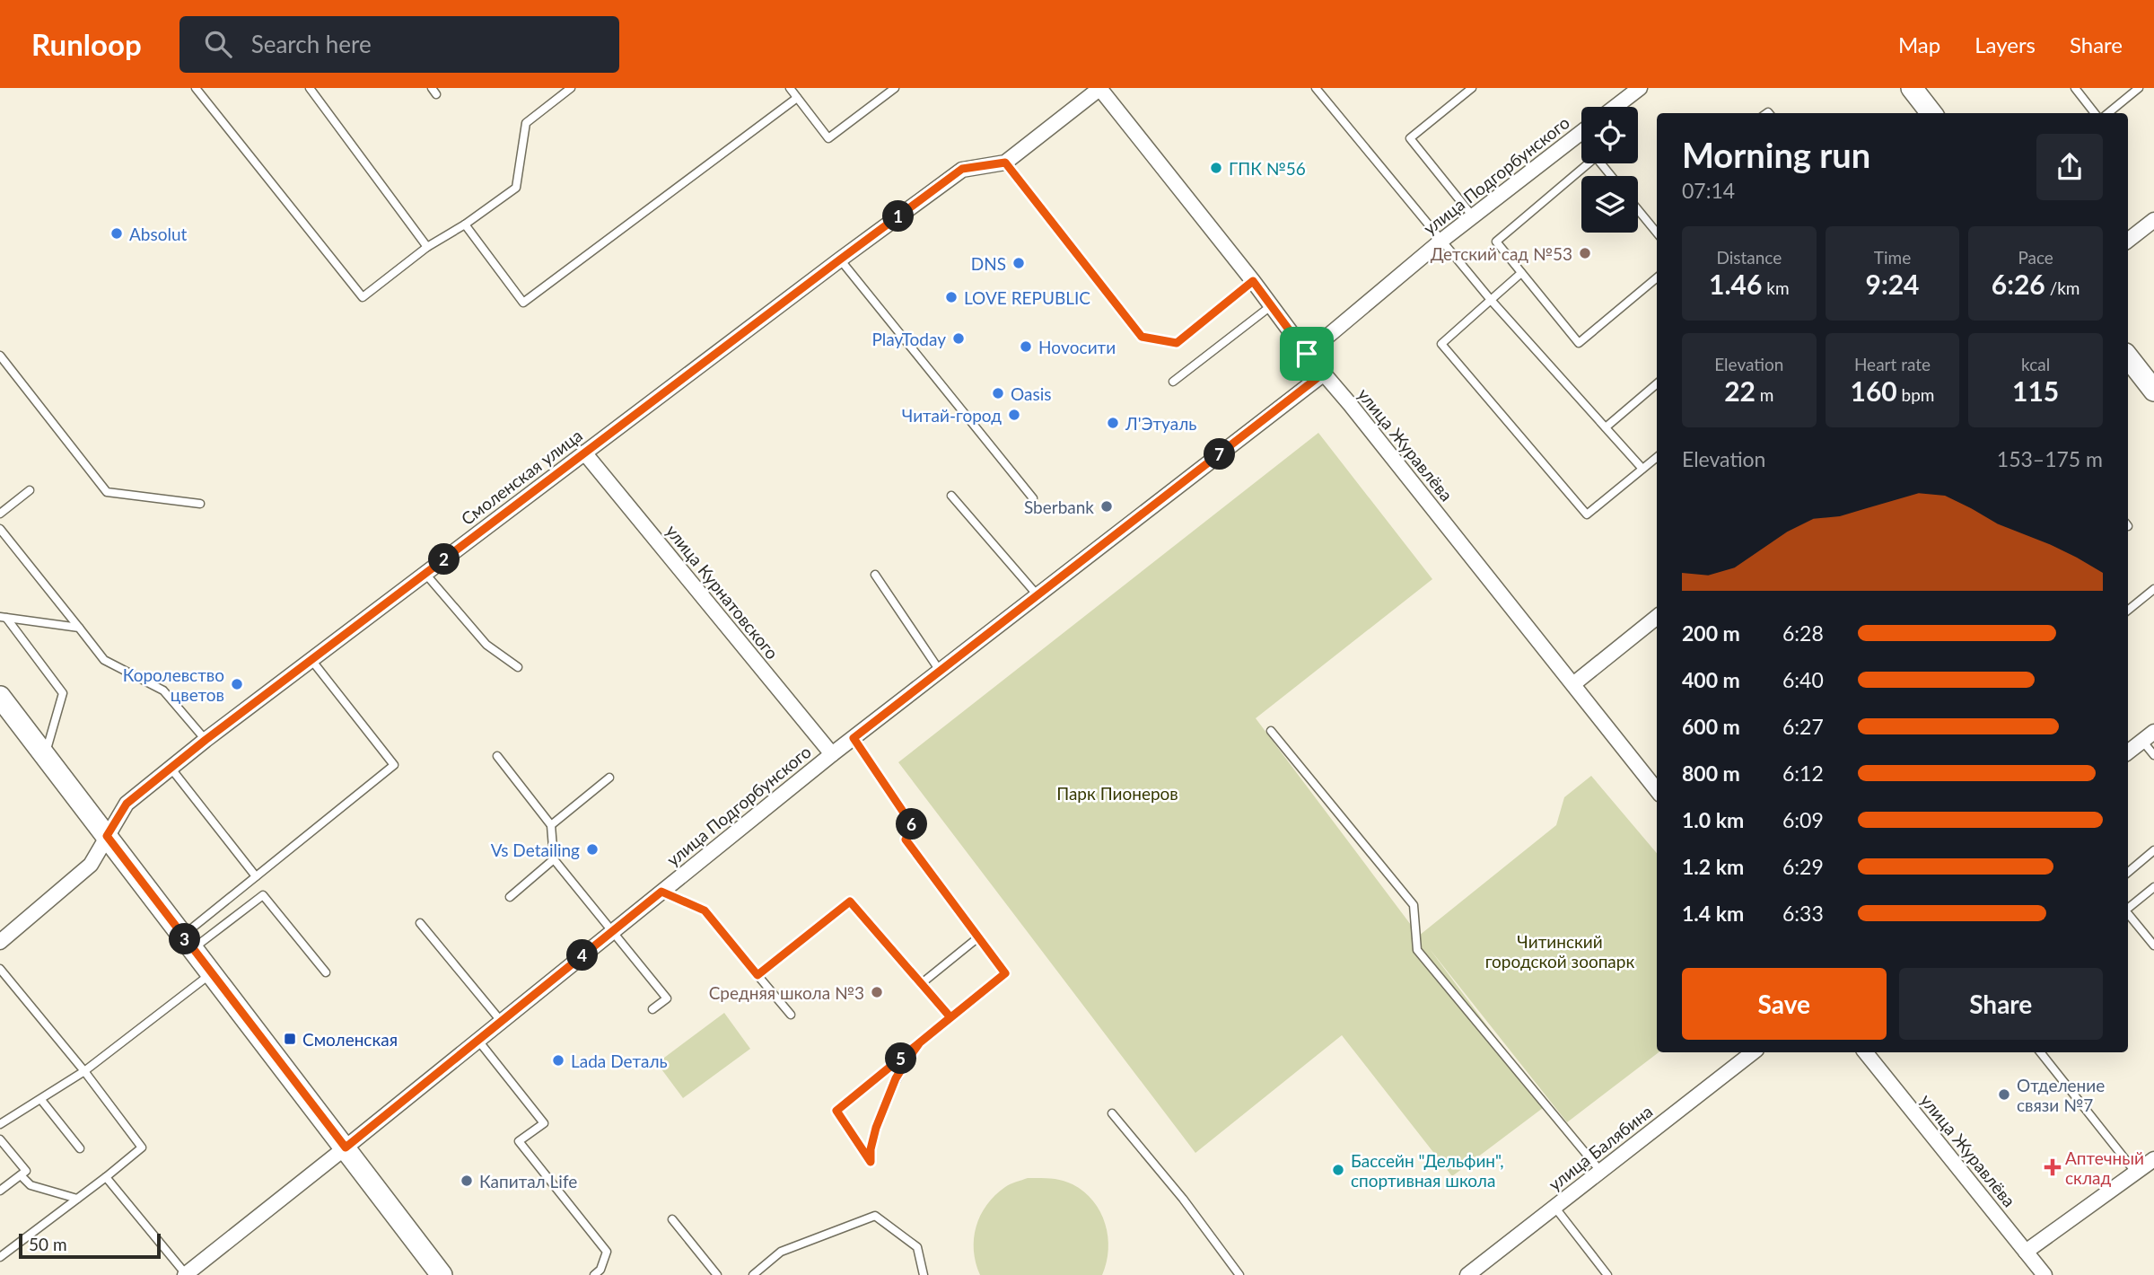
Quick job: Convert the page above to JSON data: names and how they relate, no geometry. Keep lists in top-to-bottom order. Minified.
{"streets":{"street":["улица Подгорбунского","улица Журавлёва","Смоленская улица","улица Курнатовского","улица Балябина"]},"crossings":[["улица Подгорбунского","улица Журавлёва"],["улица Подгорбунского","улица Курнатовского"],["улица Журавлёва","Смоленская улица"],["Смоленская улица","улица Курнатовского"]],"parks":["Парк Пионеров","Читинский городской зоопарк"],"places":{"other":["ГПК №56","Absolut","Детский сад №53","DNS","LOVE REPUBLIC","PlayToday","Ноvосити","Oasis","Читай-город","Л'Этуаль","Sberbank","Королевство цветов","Vs Detailing","Средняя школа №3","Lada Dеталь","Отделение связи №7","Бассейн \"Дельфин\", спортивная школа","Капитал Life"],"transit":["Смоленская"],"health":["Аптечный склад"]},"scale_bar":"50 m","page":{"header":"Runloop","search":"Search here","nav":["Map","Layers","Share"],"heading":["Morning run","07:14"],"pins":["1","7","2","6","3","4","5"],"stats":[["Distance","1.46 km"],["Time","9:24"],["Pace","6:26 /km"],["Elevation","22 m"],["Heart rate","160 bpm"],["kcal","115"]],"chart":["Elevation","153–175 m"],"list":[{"name":"200 m","note":"6:28"},{"name":"400 m","note":"6:40"},{"name":"600 m","note":"6:27"},{"name":"800 m","note":"6:12"},{"name":"1.0 km","note":"6:09"},{"name":"1.2 km","note":"6:29"},{"name":"1.4 km","note":"6:33"}],"buttons":["Save","Share"],"scale":"50 m"}}
